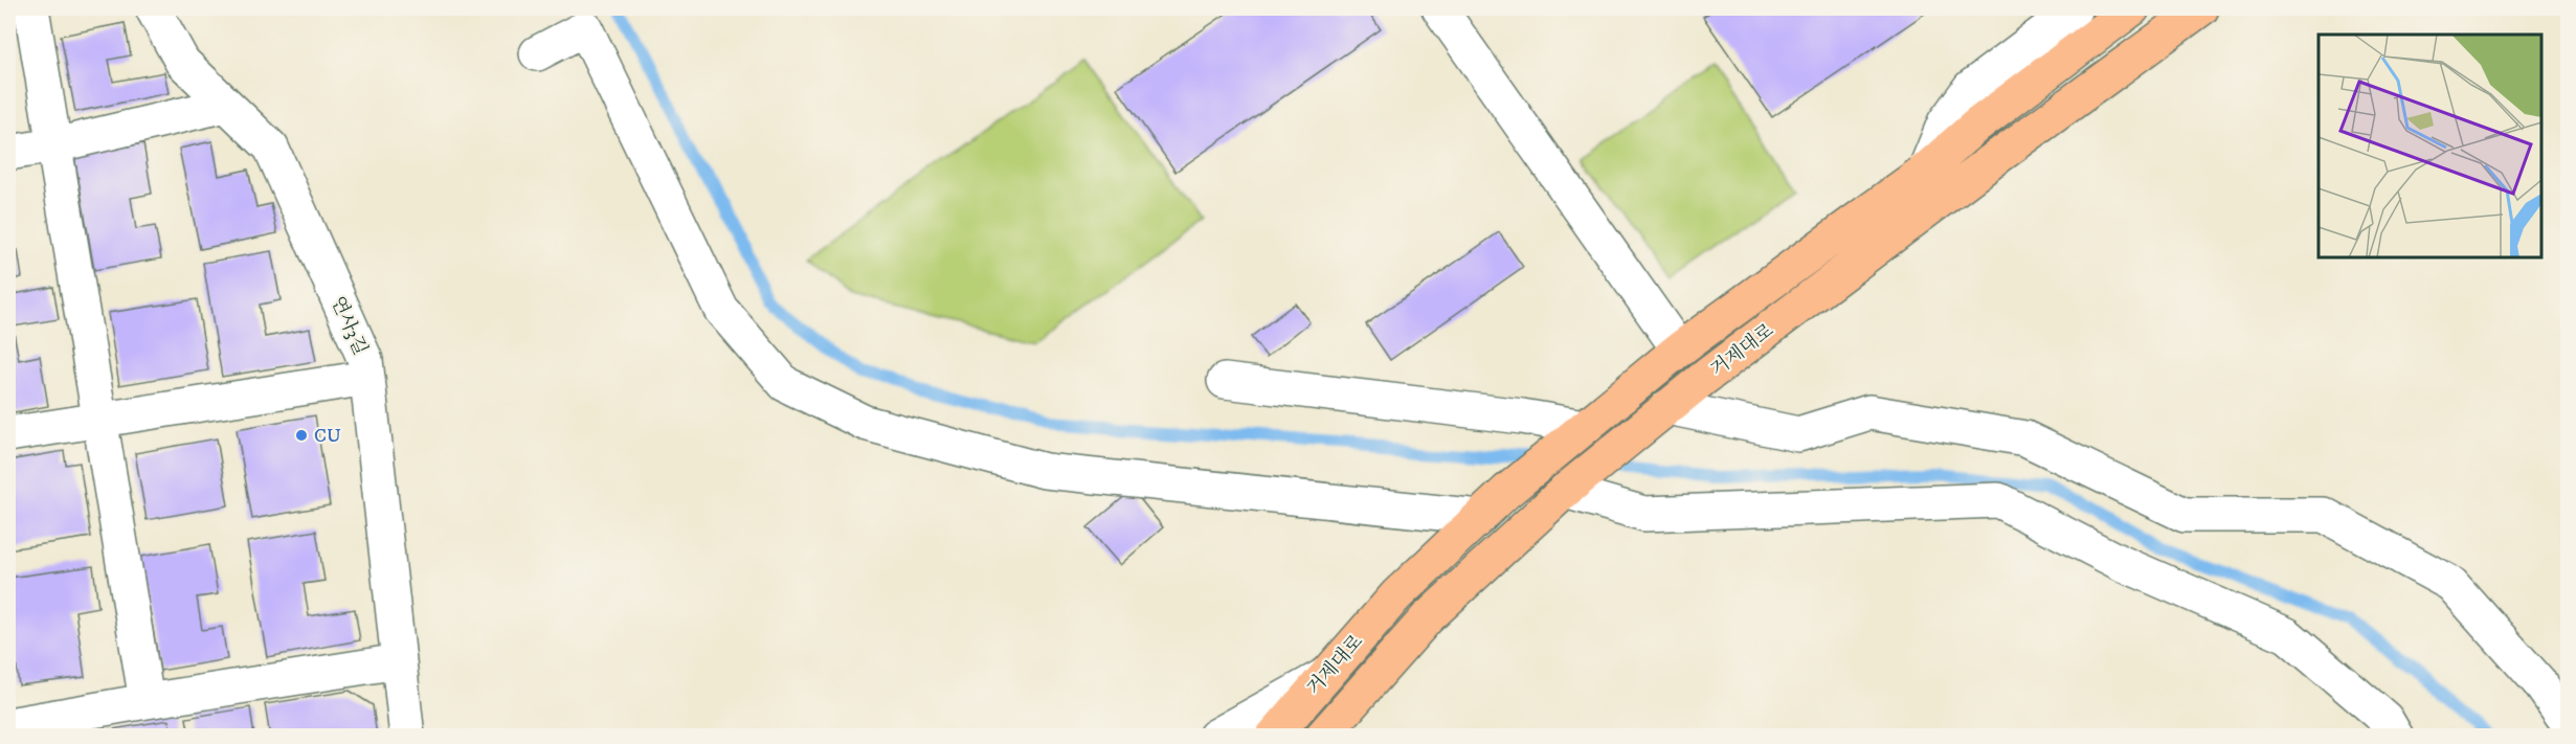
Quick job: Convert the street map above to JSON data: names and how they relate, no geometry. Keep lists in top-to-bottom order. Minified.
{"streets":{"main road":["거제대로"],"street":["연사3길"]},"places":["CU"]}
